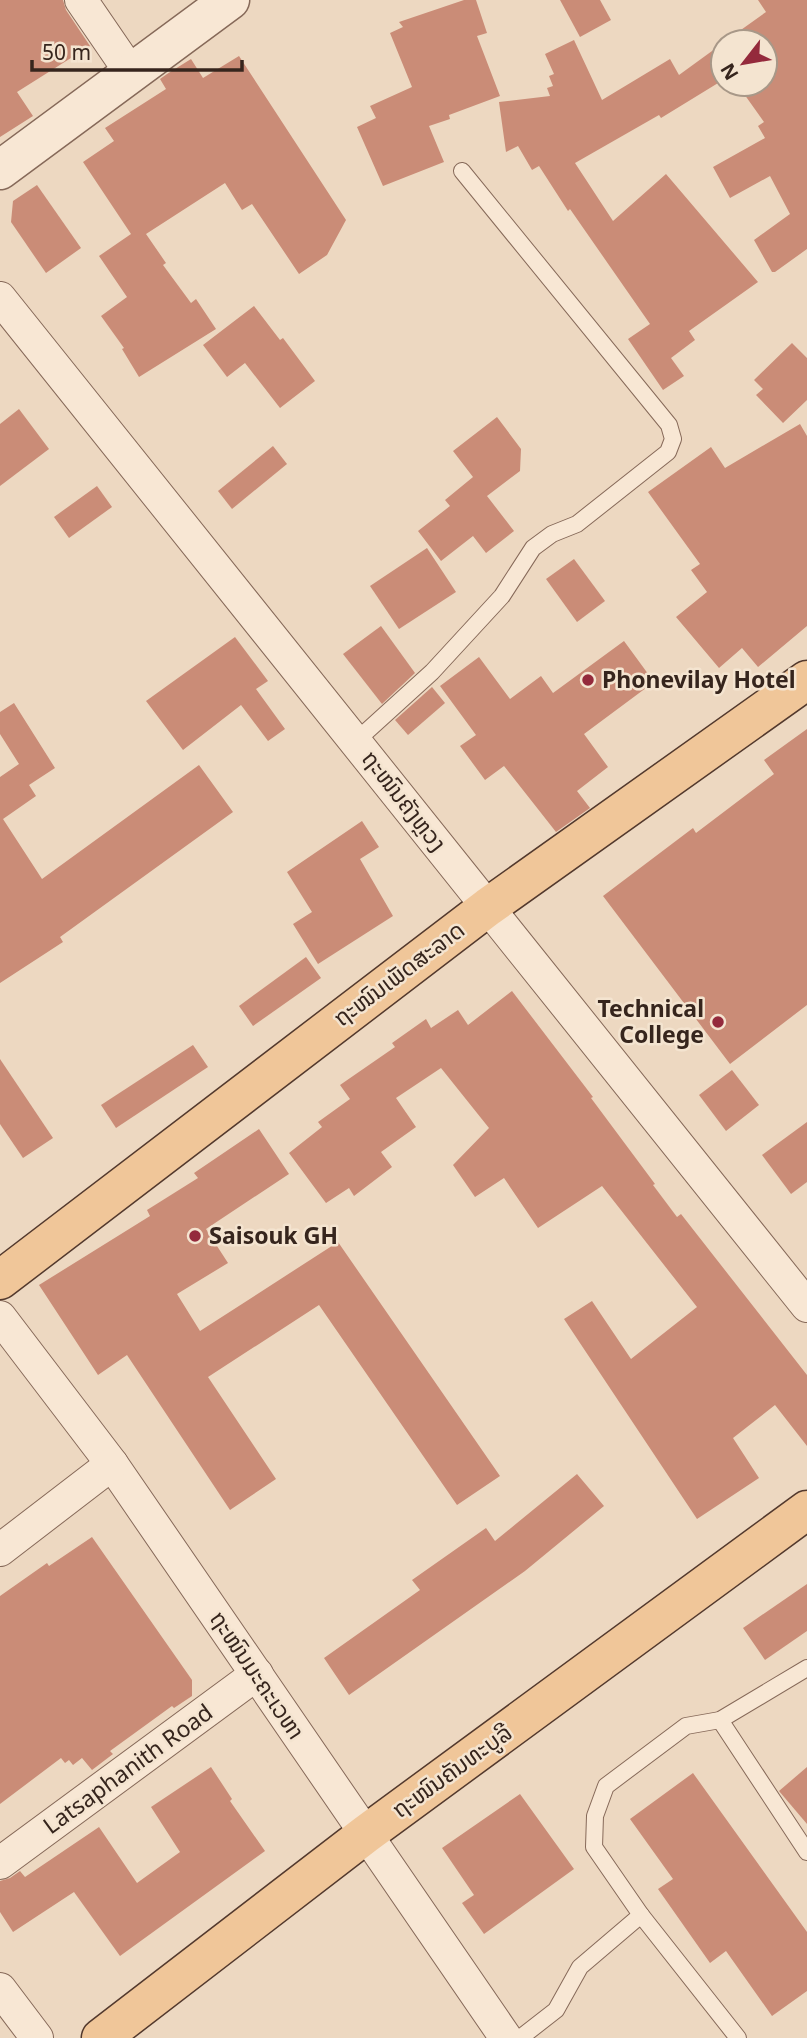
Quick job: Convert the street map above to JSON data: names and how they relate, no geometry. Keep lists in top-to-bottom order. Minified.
{"streets":{"main road":["ຖະໜົນເພັດສະລາດ","ຖະໜົນຄັນທະບູລີ"],"street":["ຖະໜົນຄັງຫຼວງ","ຖະໜົນມະຄະເວຫາ","Latsaphanith Road"]},"crossings":[["ຖະໜົນຄັງຫຼວງ","ຖະໜົນເພັດສະລາດ"],["ຖະໜົນມະຄະເວຫາ","Latsaphanith Road"],["ຖະໜົນມະຄະເວຫາ","ຖະໜົນຄັນທະບູລີ"]],"places":["Phonevilay Hotel","Technical College","Saisouk GH"],"scale_bar":"50 m","north":"bottom left"}
